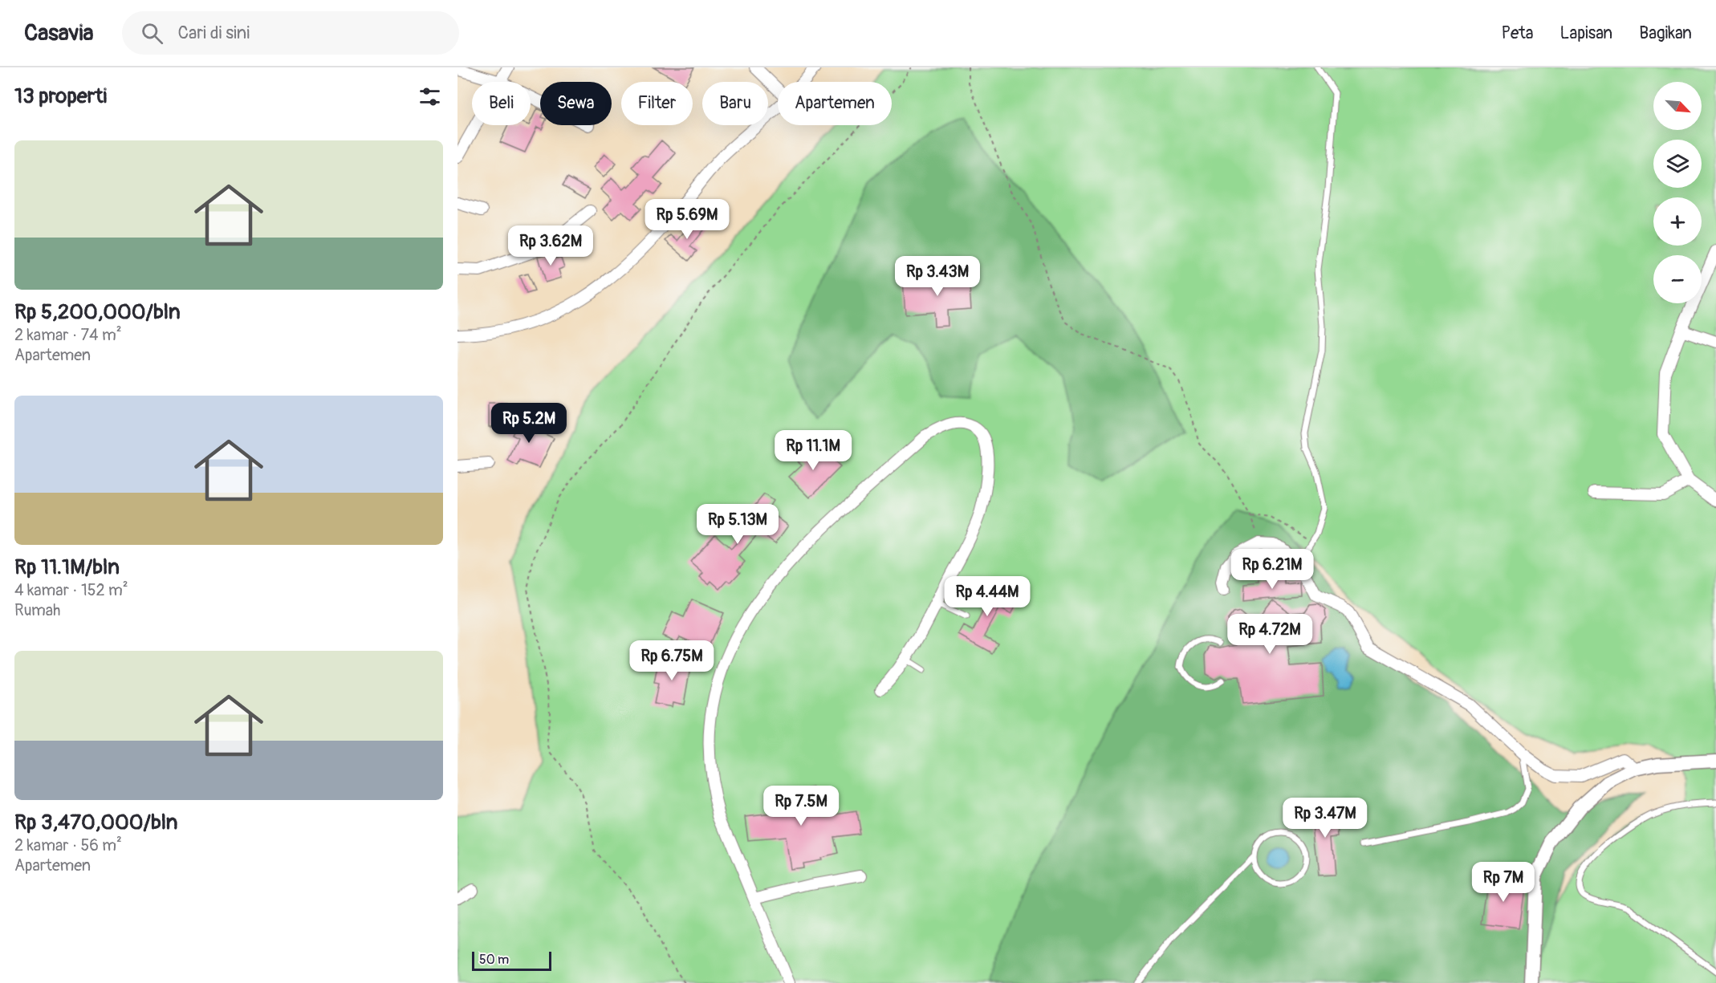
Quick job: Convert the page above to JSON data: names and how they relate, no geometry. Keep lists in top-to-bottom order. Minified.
{"scale_bar":"50 m","north":"bottom right","page":{"header":"Casavia","search":"Cari di sini","nav":["Peta","Lapisan","Bagikan"],"heading":"13 properti","map_buttons":["+","−"],"chip":["Beli","Sewa","Filter","Baru","Apartemen"],"list":[{"name":"Rp 5,200,000/bln","note":"2 kamar · 74 m² · Apartemen"},{"name":"Rp 11.1M/bln","note":"4 kamar · 152 m² · Rumah"},{"name":"Rp 3,470,000/bln","note":"2 kamar · 56 m² · Apartemen"}],"price":["Rp 5.69M","Rp 3.62M","Rp 3.43M","Rp 5.2M","Rp 11.1M","Rp 5.13M","Rp 6.21M","Rp 4.44M","Rp 4.72M","Rp 6.75M","Rp 7.5M","Rp 3.47M","Rp 7M"],"scale":"50 m"}}
